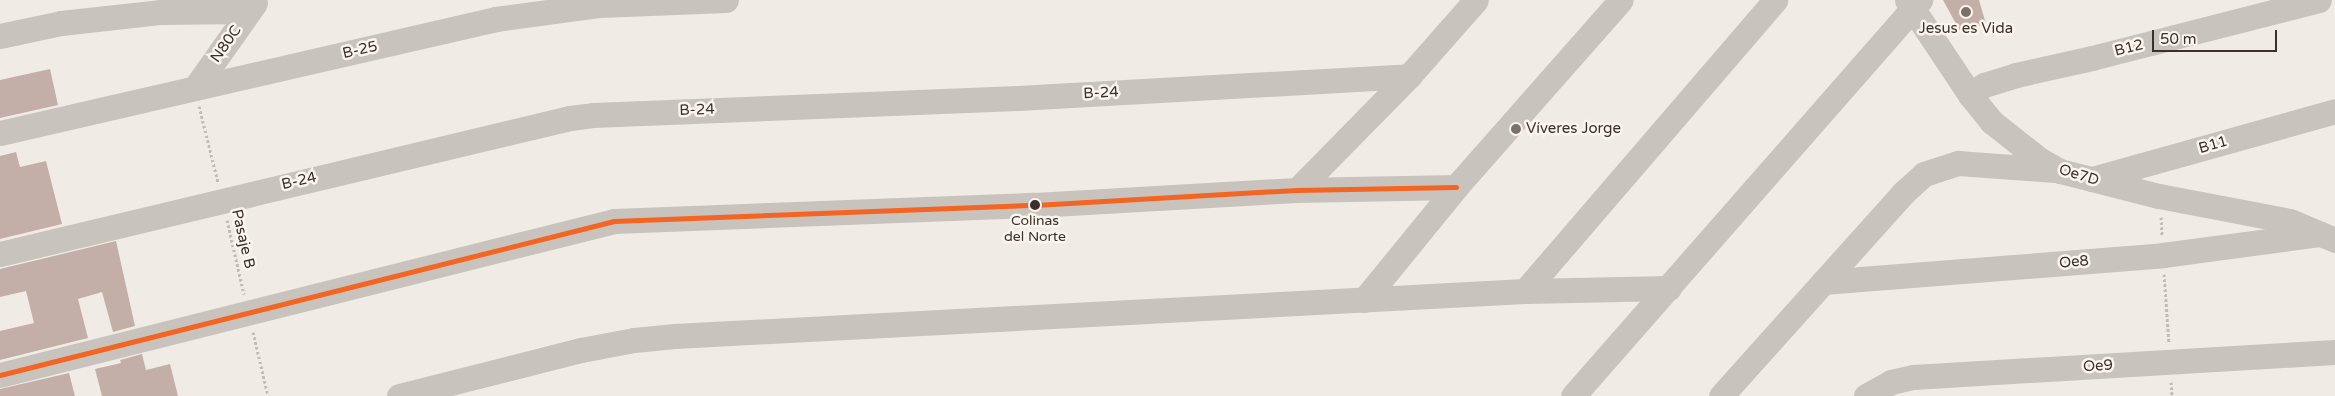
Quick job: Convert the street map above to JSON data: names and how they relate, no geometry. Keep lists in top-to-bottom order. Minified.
{"streets":{"street":["N80C","B12","B-25","B-24","B11","Oe7D","Oe8","Oe9"],"path":["Pasaje B"]},"crossings":[["N80C","B-25"],["N80C","Pasaje B"],["B12","Oe7D"],["B-25","Pasaje B"],["B-24","Pasaje B"],["B11","Oe7D"],["Oe7D","Oe8"]],"places":["Jesus es Vida","Víveres Jorge","Colinas del Norte"],"scale_bar":"50 m"}
